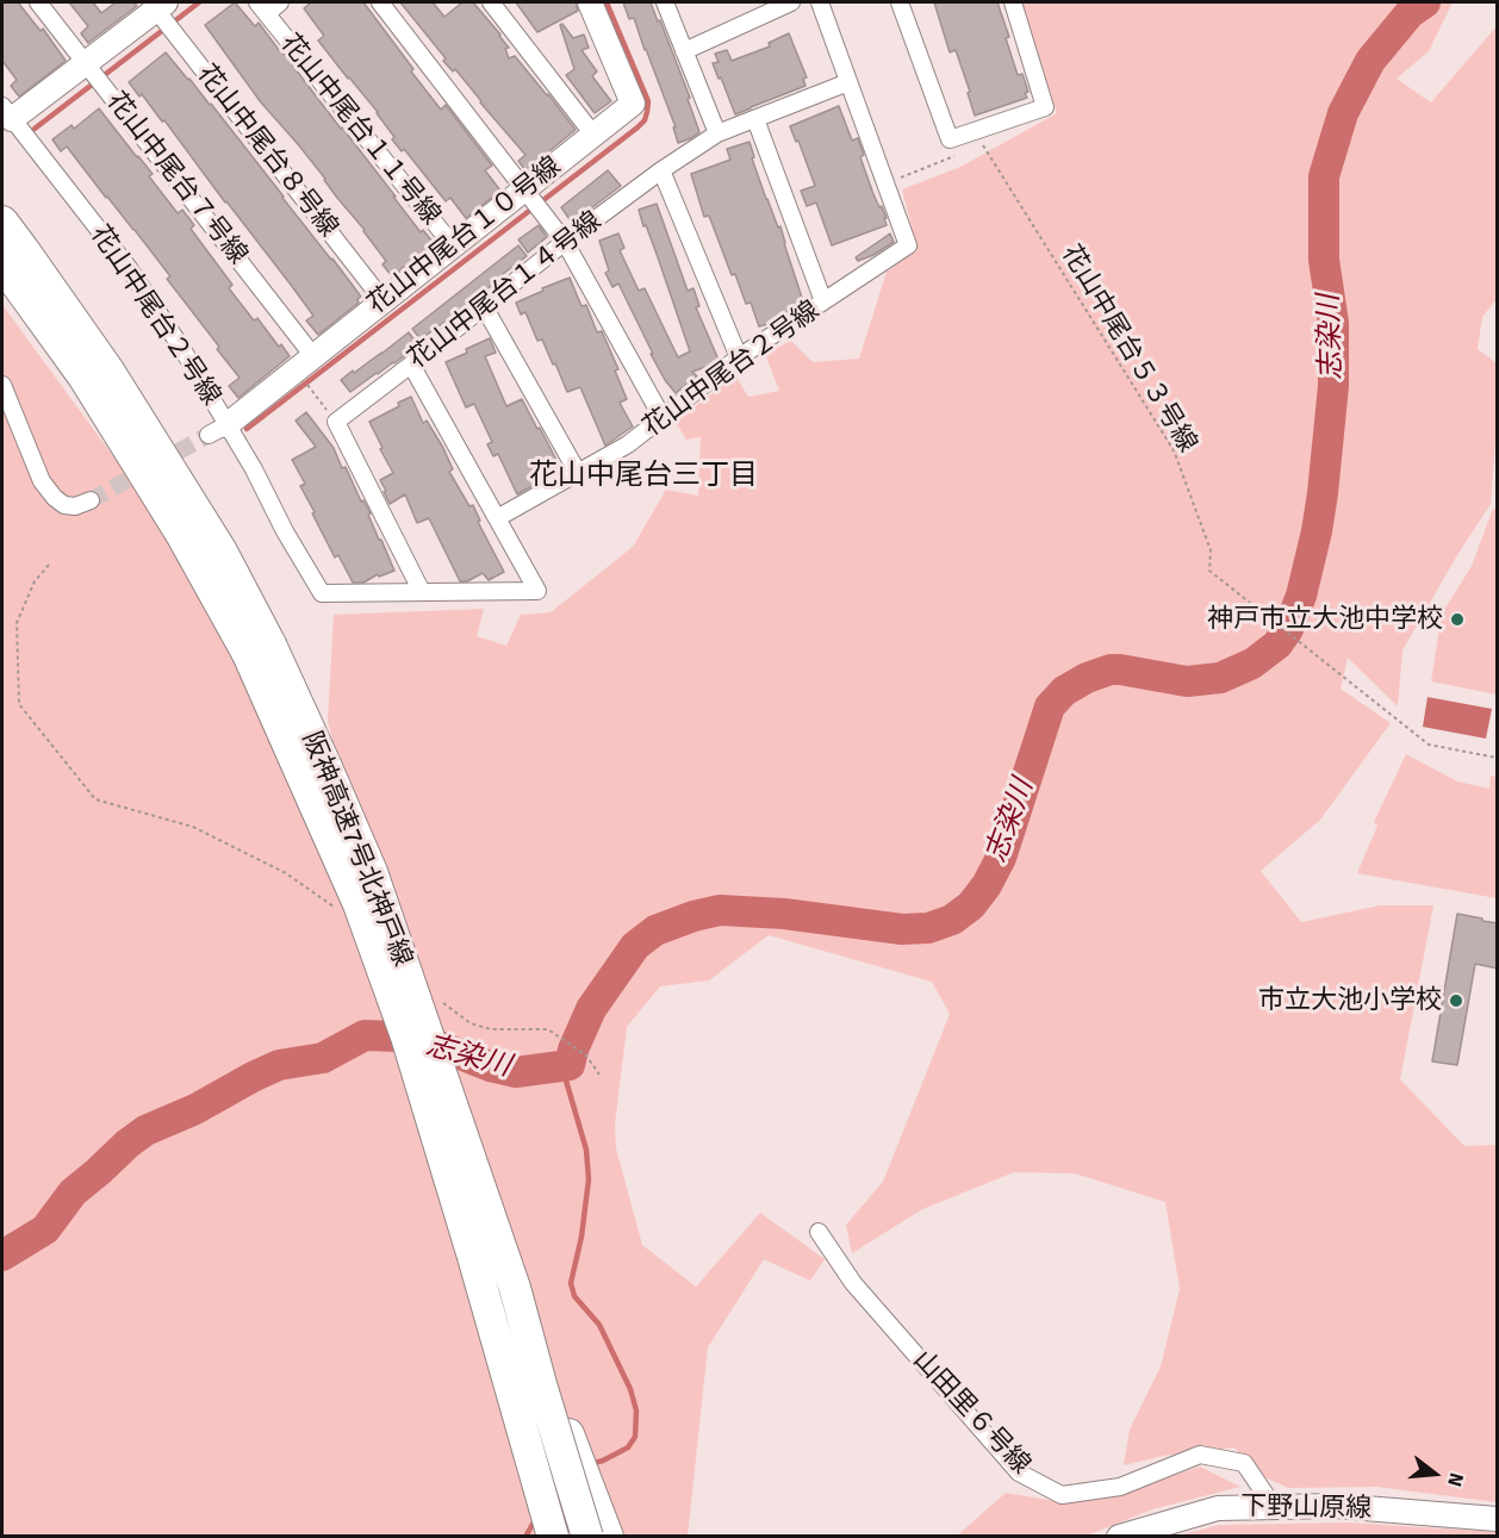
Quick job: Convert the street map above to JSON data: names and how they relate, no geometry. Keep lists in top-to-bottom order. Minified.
{"streets":{"highway":["阪神高速7号北神戸線"],"street":["花山中尾台１１号線","花山中尾台８号線","花山中尾台７号線","花山中尾台１０号線","花山中尾台１４号線","花山中尾台２号線","山田里６号線","下野山原線"],"path":["花山中尾台５３号線"]},"crossings":[["花山中尾台１１号線","花山中尾台１０号線"],["花山中尾台８号線","花山中尾台１０号線"],["花山中尾台７号線","花山中尾台１０号線"],["花山中尾台１０号線","花山中尾台２号線"],["花山中尾台１４号線","花山中尾台２号線"],["山田里６号線","下野山原線"]],"districts":["花山中尾台三丁目"],"water":["志染川"],"places":["神戸市立大池中学校","市立大池小学校"],"north":"right"}
